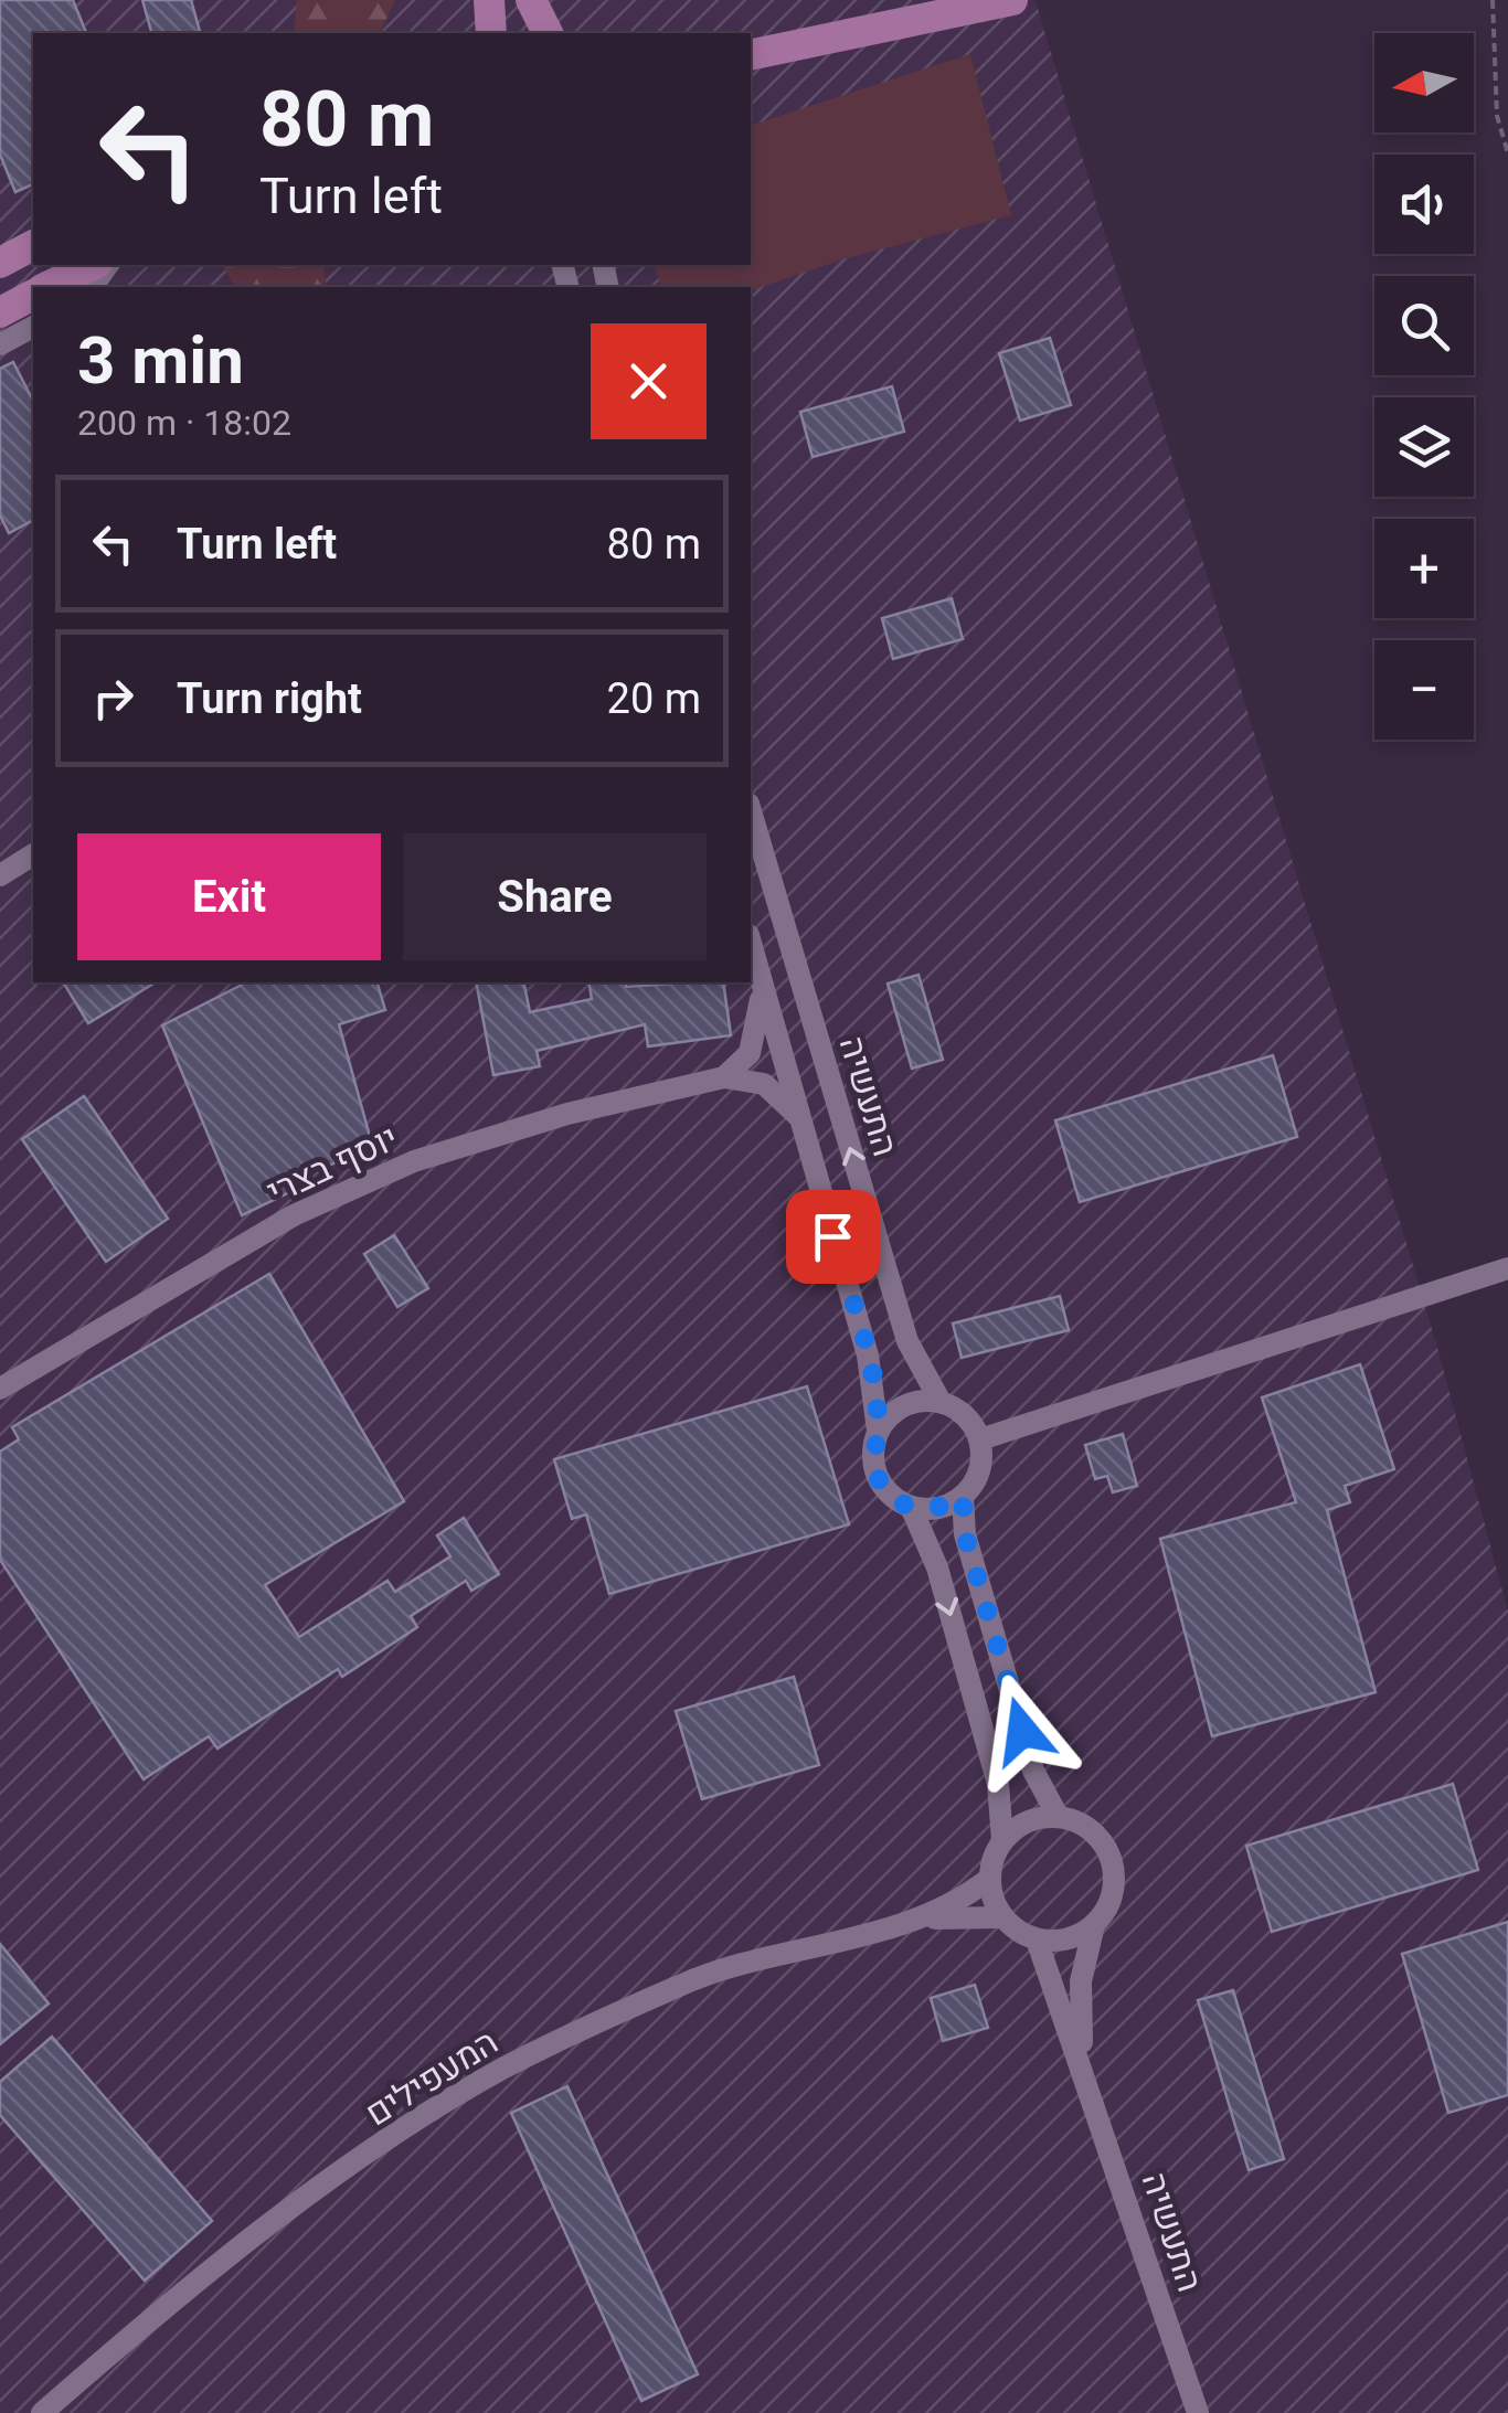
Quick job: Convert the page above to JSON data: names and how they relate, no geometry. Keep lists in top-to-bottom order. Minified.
{"streets":{"street":["התעשיה","יוסף בצרי","המעפילים"]},"crossings":[["התעשיה","המעפילים"]],"north":"left","page":{"map_buttons":["+","−"],"turn":["80 m","Turn left"],"heading":["3 min","200 m · 18:02"],"list":[{"name":"Turn left","value":"80 m"},{"name":"Turn right","value":"20 m"}],"buttons":["Exit","Share"]}}
